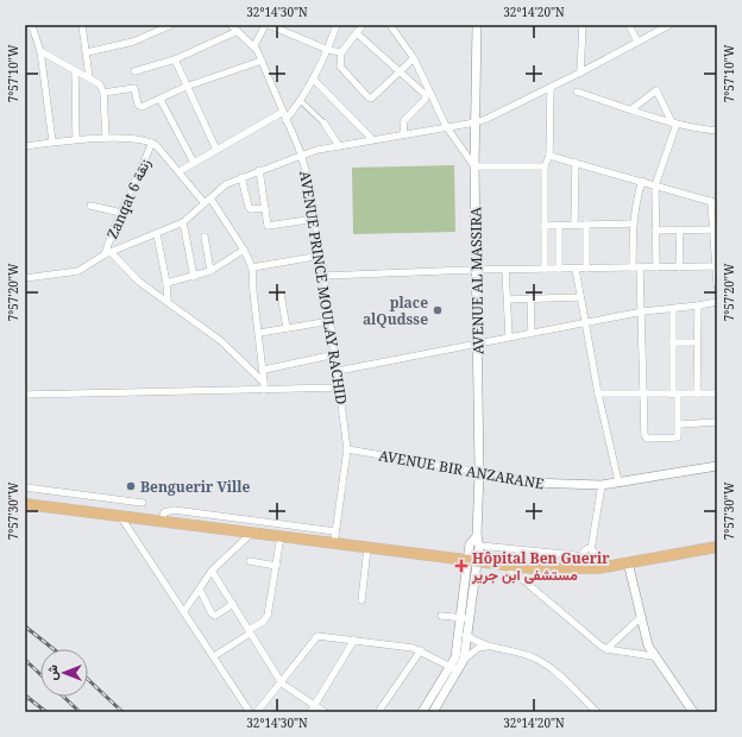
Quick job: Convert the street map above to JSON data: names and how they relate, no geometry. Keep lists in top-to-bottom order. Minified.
{"streets":{"street":["Zanqat 6 زنقة","AVENUE AL MASSIRA","AVENUE PRINCE MOULAY RACHID","AVENUE BIR ANZARANE"]},"crossings":[["AVENUE AL MASSIRA","AVENUE BIR ANZARANE"],["AVENUE PRINCE MOULAY RACHID","AVENUE BIR ANZARANE"]],"places":{"other":["place alQudsse","Benguerir Ville"],"health":["Hôpital Ben Guerir مستشفى ابن جرير"]},"north":"left","coordinates":["32°14'30\"N","32°14'20\"N","7°57'10\"W","7°57'20\"W","7°57'30\"W"]}
